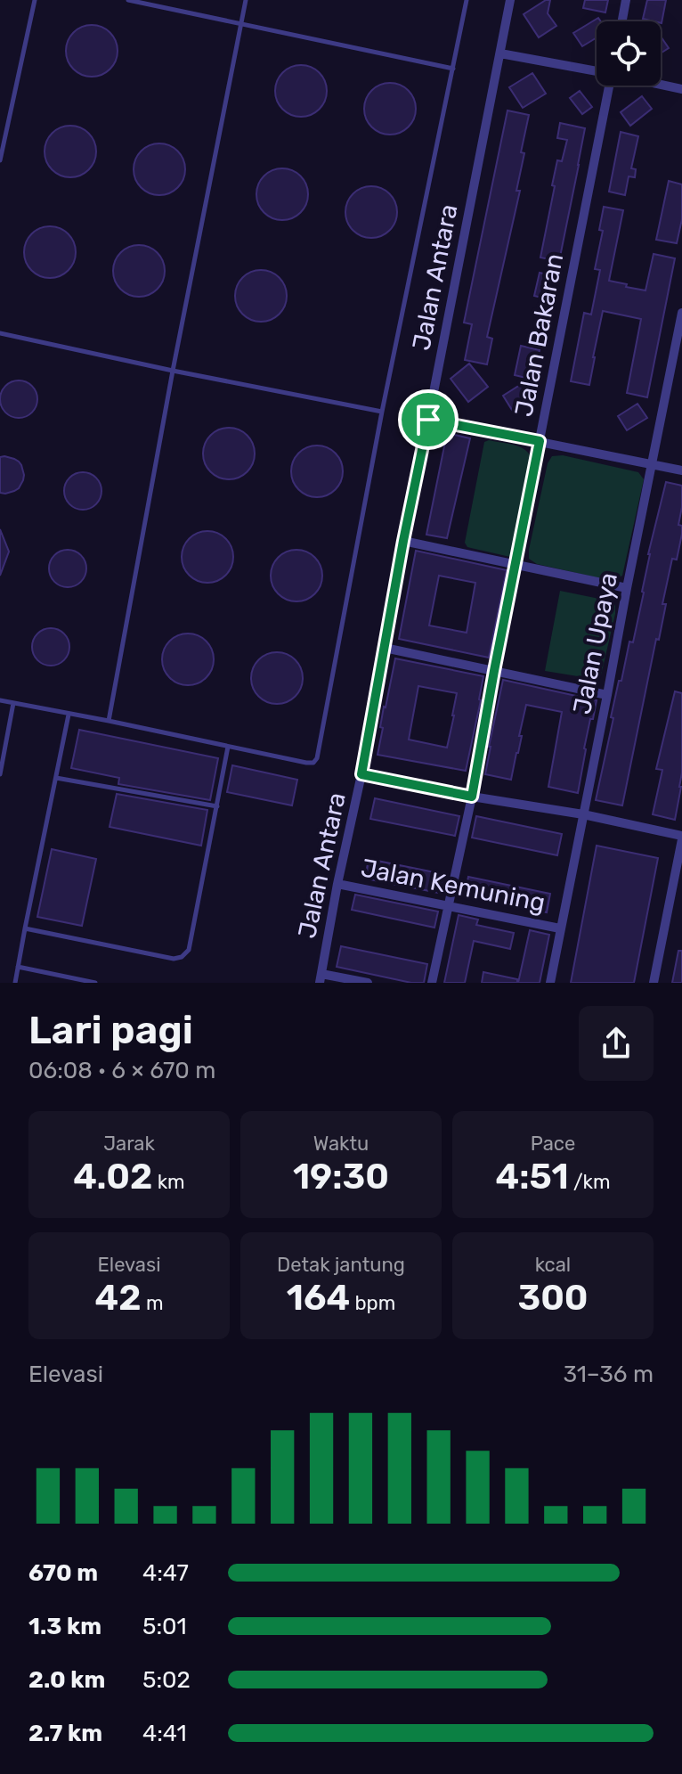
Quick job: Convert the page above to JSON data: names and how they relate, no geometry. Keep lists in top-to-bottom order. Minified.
{"streets":{"street":["Jalan Antara","Jalan Bakaran","Jalan Upaya","Jalan Kemuning"]},"crossings":[["Jalan Antara","Jalan Kemuning"],["Jalan Bakaran","Jalan Kemuning"],["Jalan Upaya","Jalan Kemuning"]],"page":{"heading":["Lari pagi","06:08 · 6 × 670 m"],"stats":[["Jarak","4.02 km"],["Waktu","19:30"],["Pace","4:51 /km"],["Elevasi","42 m"],["Detak jantung","164 bpm"],["kcal","300"]],"chart":["Elevasi","31–36 m"],"list":[{"name":"670 m","note":"4:47"},{"name":"1.3 km","note":"5:01"},{"name":"2.0 km","note":"5:02"},{"name":"2.7 km","note":"4:41"}]}}
